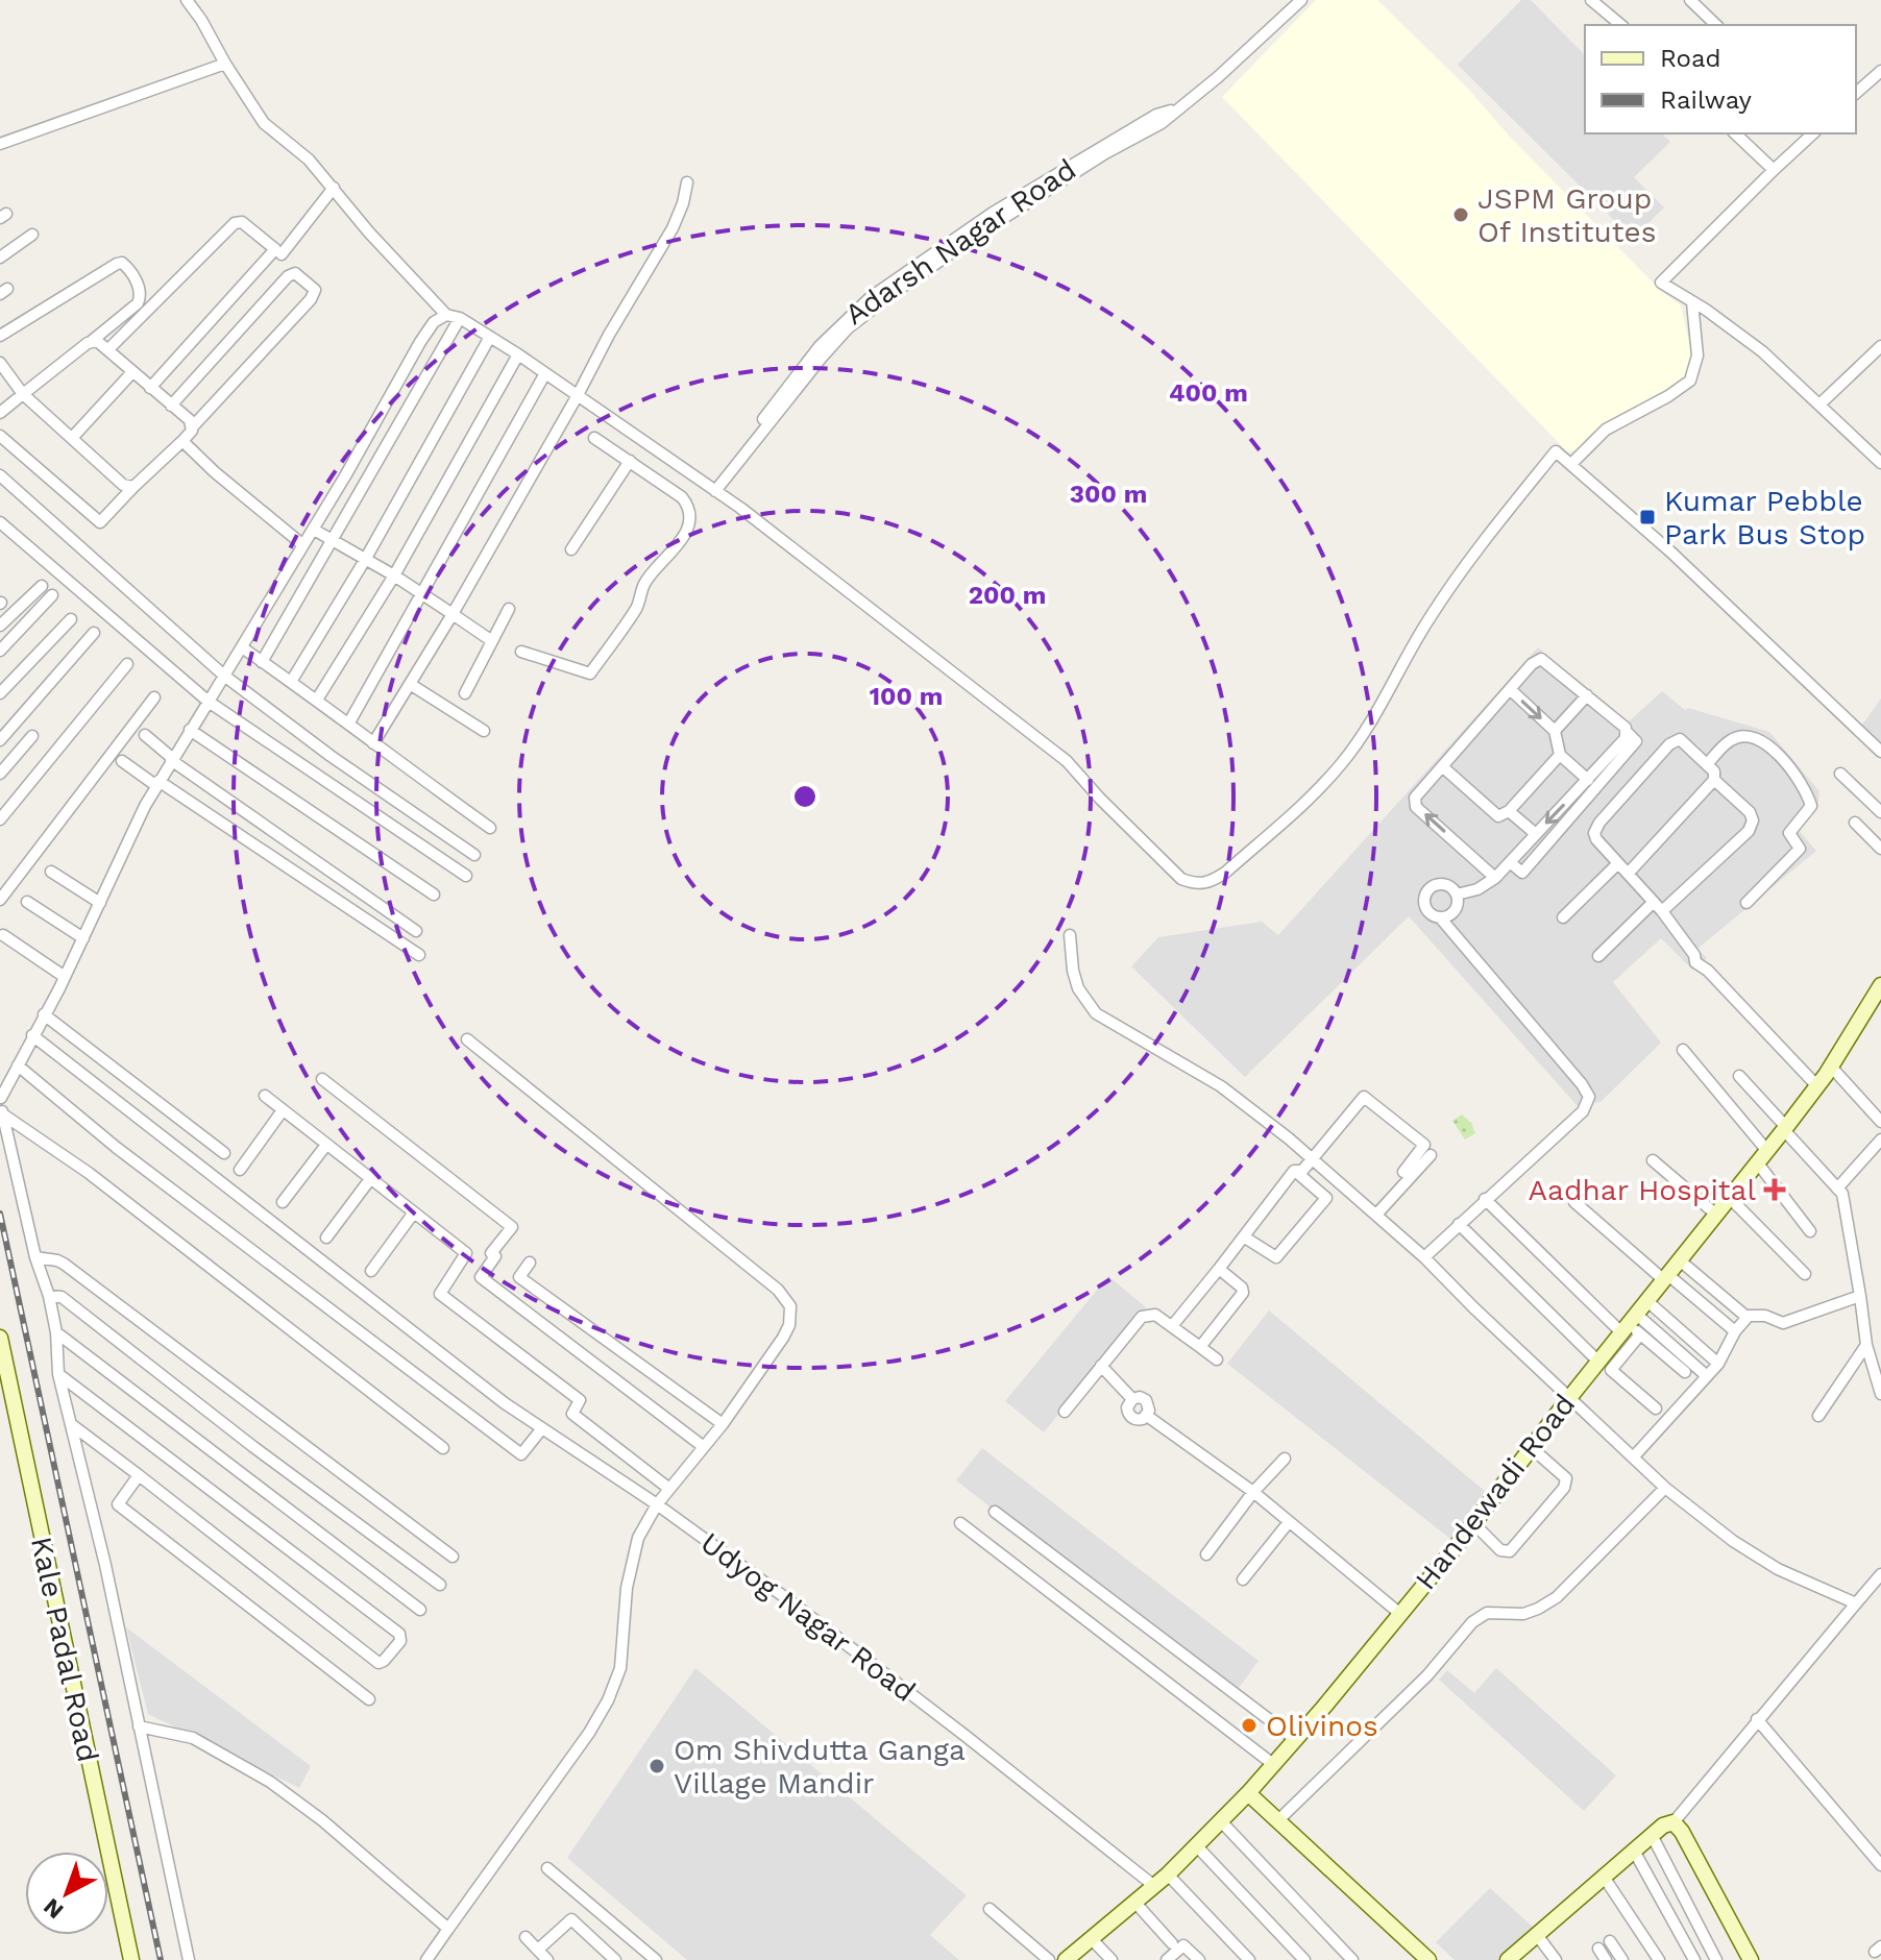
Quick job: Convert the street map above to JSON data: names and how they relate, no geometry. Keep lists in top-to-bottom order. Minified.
{"streets":{"street":["Adarsh Nagar Road","Handewadi Road","Udyog Nagar Road","Kale Padal Road"]},"crossings":[["Handewadi Road","Udyog Nagar Road"]],"places":{"other":["JSPM Group Of Institutes","Olivinos","Om Shivdutta Ganga Village Mandir"],"transit":["Kumar Pebble Park Bus Stop"],"health":["Aadhar Hospital"]},"legend":["Road","Railway"],"north":"bottom left","rings":["400 m","300 m","200 m","100 m"]}
